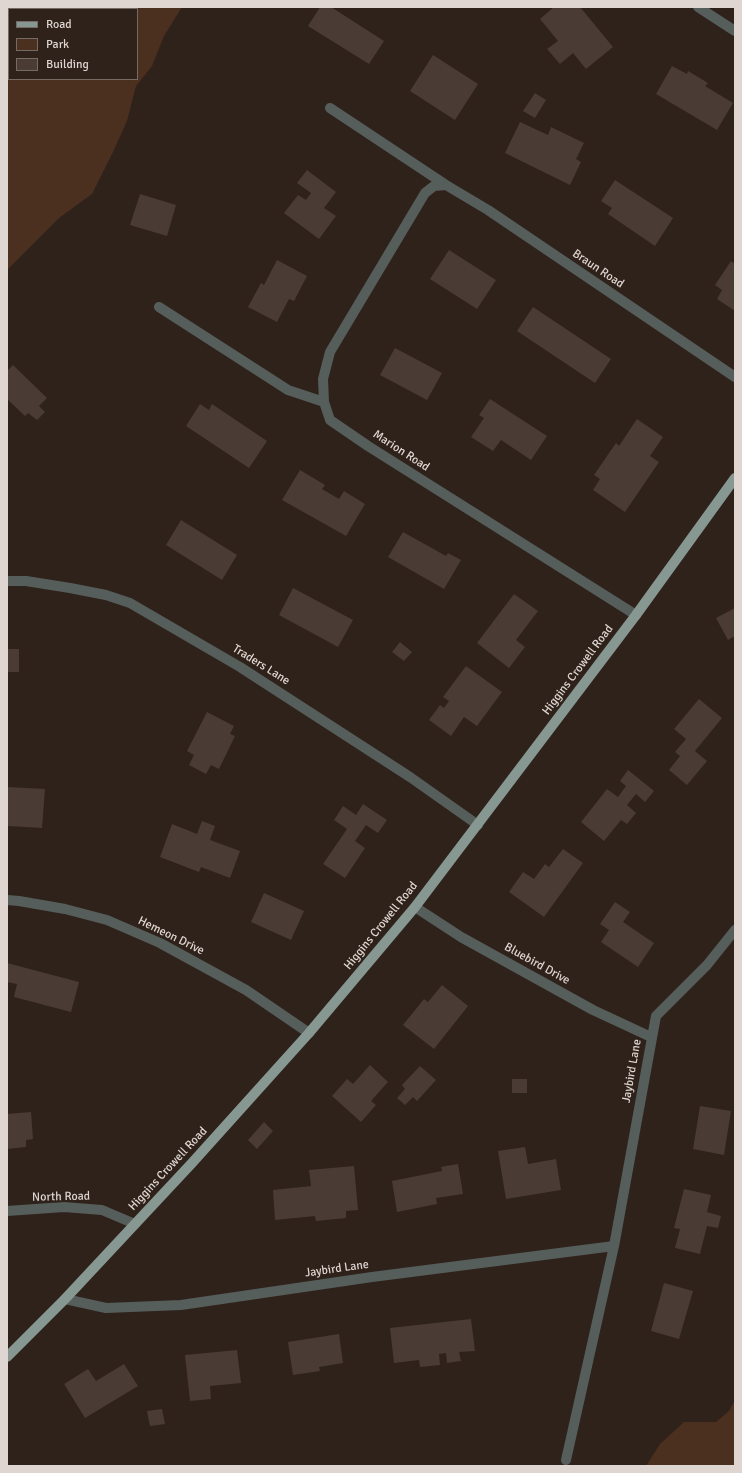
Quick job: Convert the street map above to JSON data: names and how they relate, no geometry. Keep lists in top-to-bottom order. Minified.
{"streets":{"main road":["Higgins Crowell Road"],"street":["Braun Road","Marion Road","Traders Lane","Hemeon Drive","Bluebird Drive","Jaybird Lane","North Road"]},"crossings":[["Marion Road","Higgins Crowell Road"],["Traders Lane","Higgins Crowell Road"],["Higgins Crowell Road","Hemeon Drive"],["Higgins Crowell Road","Bluebird Drive"],["Higgins Crowell Road","Jaybird Lane"],["Higgins Crowell Road","North Road"],["Bluebird Drive","Jaybird Lane"]],"legend":["Road","Park","Building"]}
